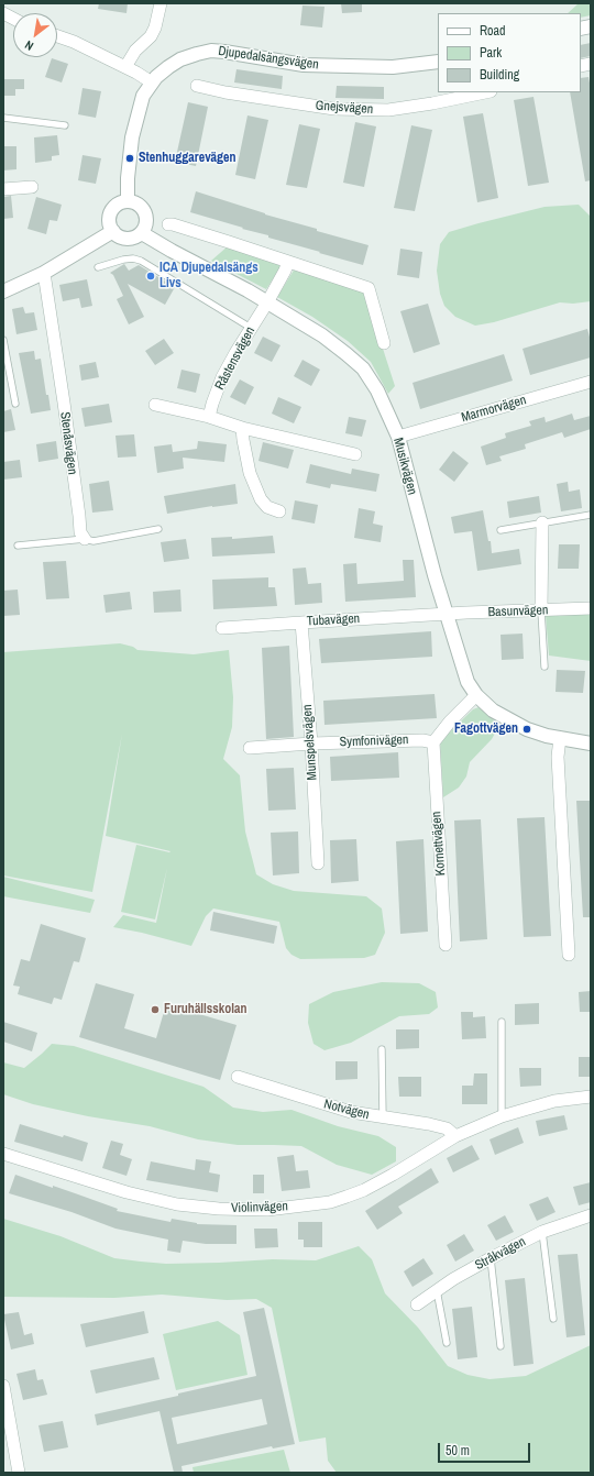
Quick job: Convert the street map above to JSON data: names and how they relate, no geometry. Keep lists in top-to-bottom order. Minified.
{"streets":{"street":["Djupedalsängsvägen","Gnejsvägen","Råstensvägen","Marmorvägen","Stenåsvägen","Musikvägen","Basunvägen","Tubavägen","Symfonivägen","Munspelsvägen","Kornettvägen","Notvägen","Violinvägen","Stråkvägen"]},"crossings":[["Djupedalsängsvägen","Musikvägen"],["Råstensvägen","Musikvägen"],["Marmorvägen","Musikvägen"],["Musikvägen","Basunvägen"],["Musikvägen","Tubavägen"],["Basunvägen","Tubavägen"],["Tubavägen","Munspelsvägen"],["Symfonivägen","Munspelsvägen"],["Symfonivägen","Kornettvägen"],["Notvägen","Violinvägen"]],"places":["Stenhuggarevägen","ICA Djupedalsängs Livs","Fagottvägen","Furuhällsskolan"],"legend":["Road","Park","Building"],"scale_bar":"50 m","north":"bottom left"}
